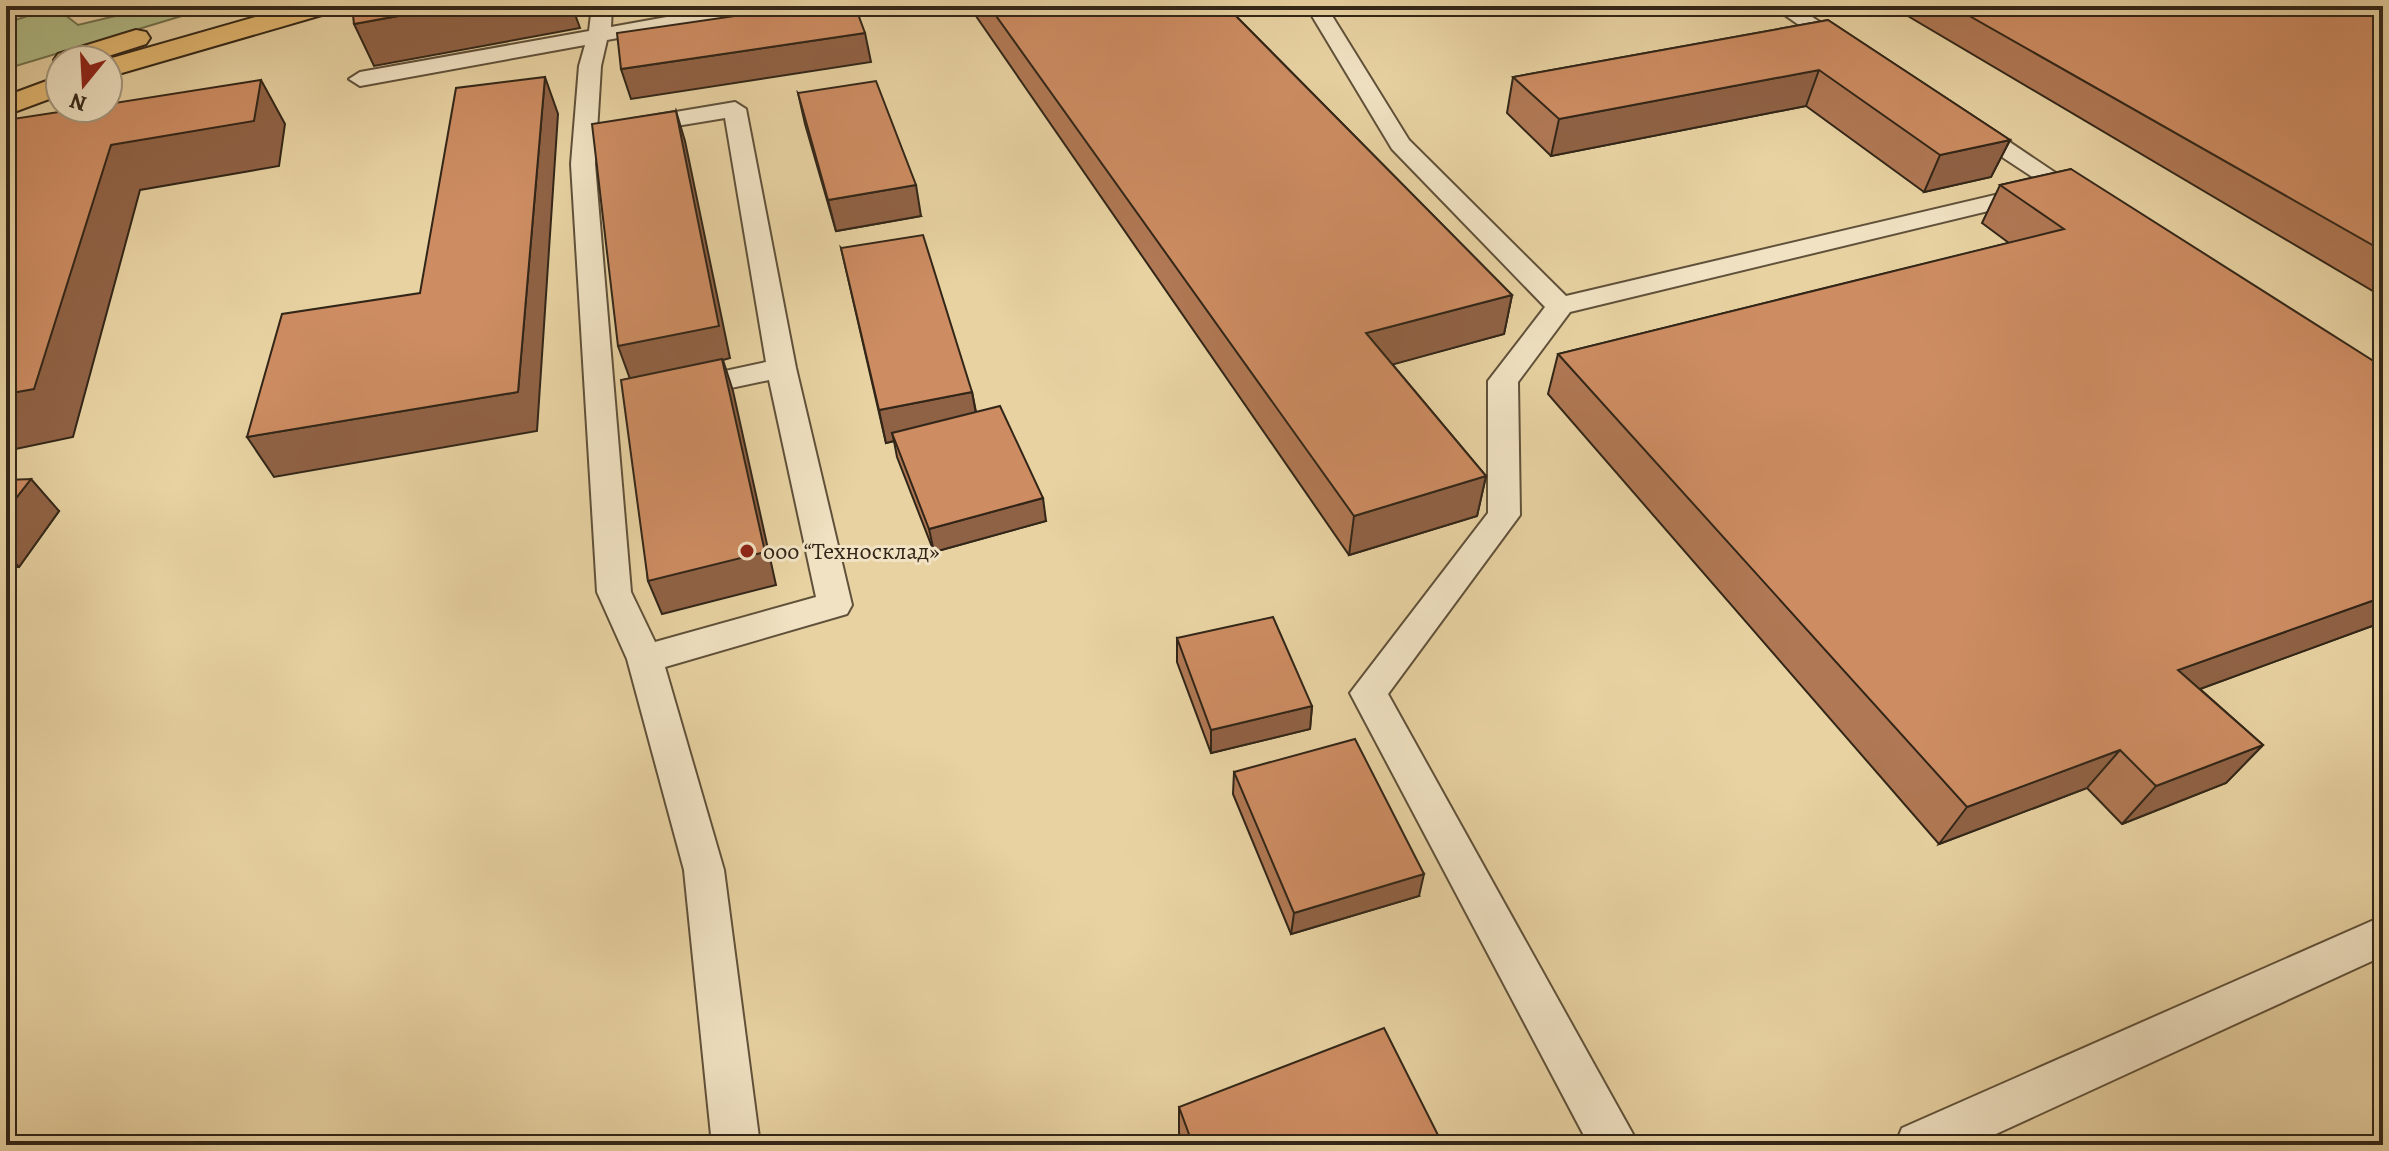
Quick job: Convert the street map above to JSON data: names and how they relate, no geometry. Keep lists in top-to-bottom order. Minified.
{"places":["ооо “Техносклад»"],"north":"bottom"}
